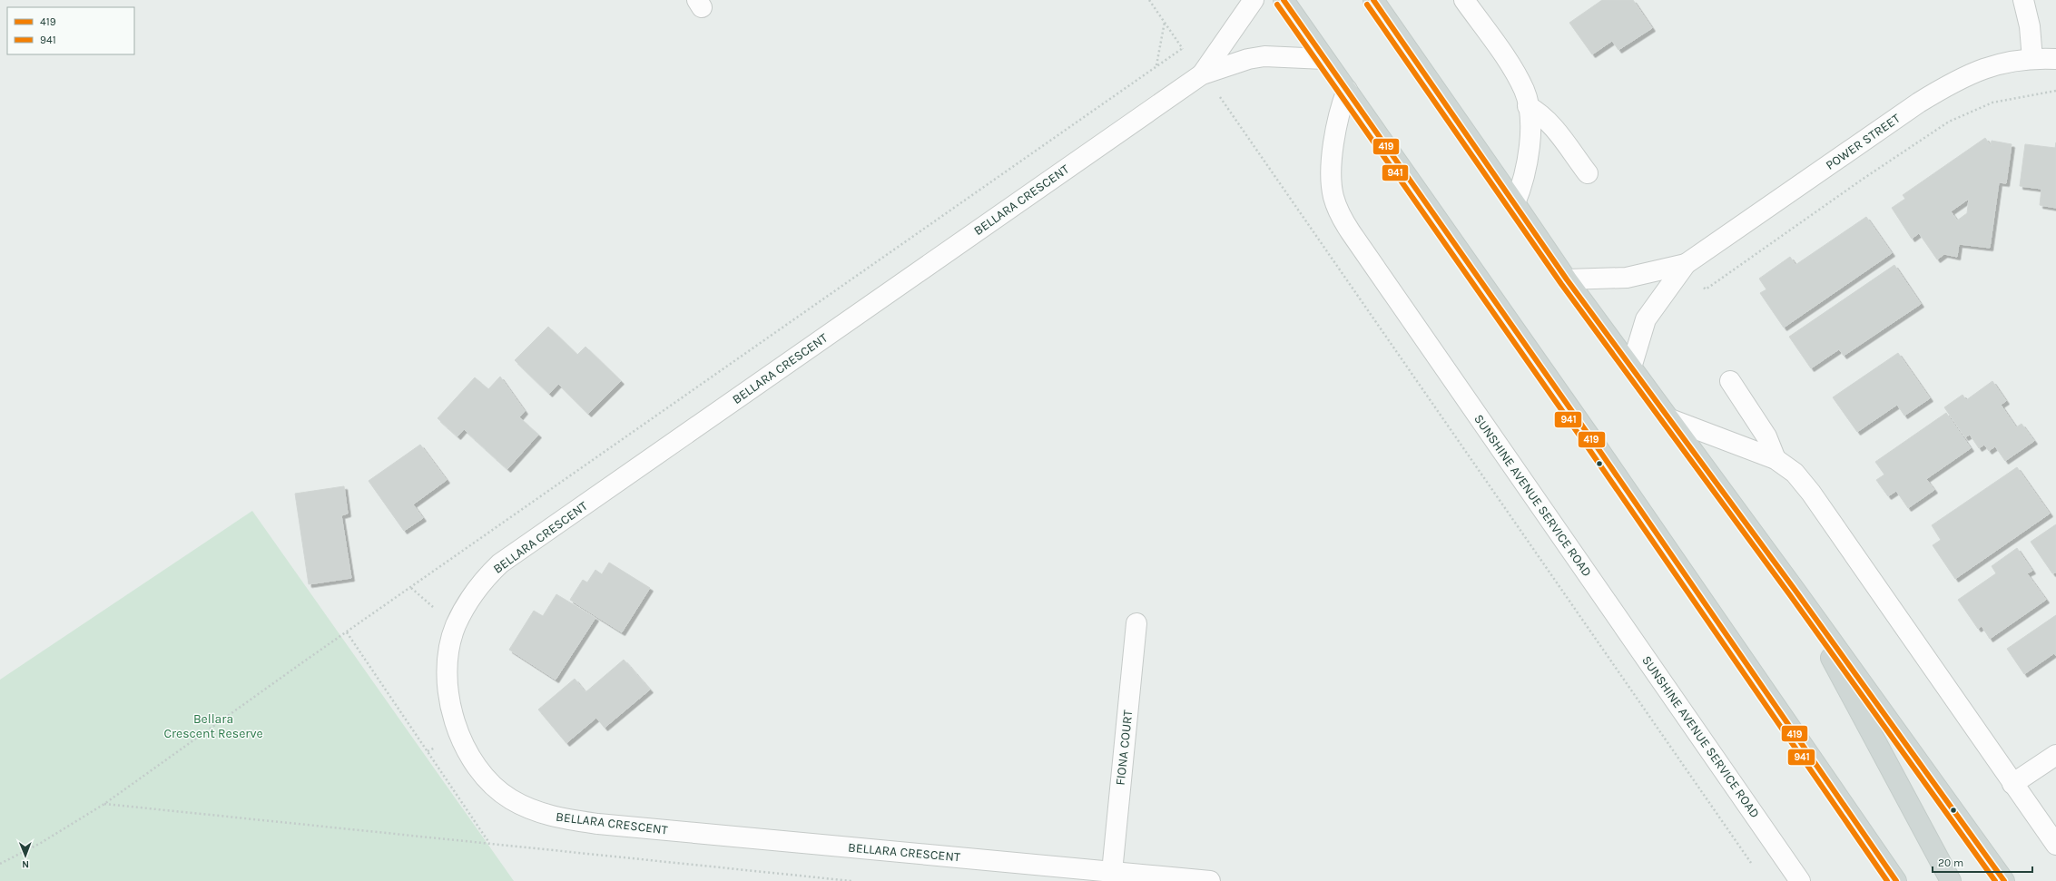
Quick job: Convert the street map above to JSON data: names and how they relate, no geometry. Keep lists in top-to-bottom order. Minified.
{"streets":{"street":["POWER STREET","BELLARA CRESCENT","SUNSHINE AVENUE SERVICE ROAD","FIONA COURT"]},"crossings":[["BELLARA CRESCENT","FIONA COURT"]],"parks":["Bellara Crescent Reserve"],"lines":["transit line 419","transit line 941"],"legend":["419","941"],"scale_bar":"20 m","north":"bottom"}
